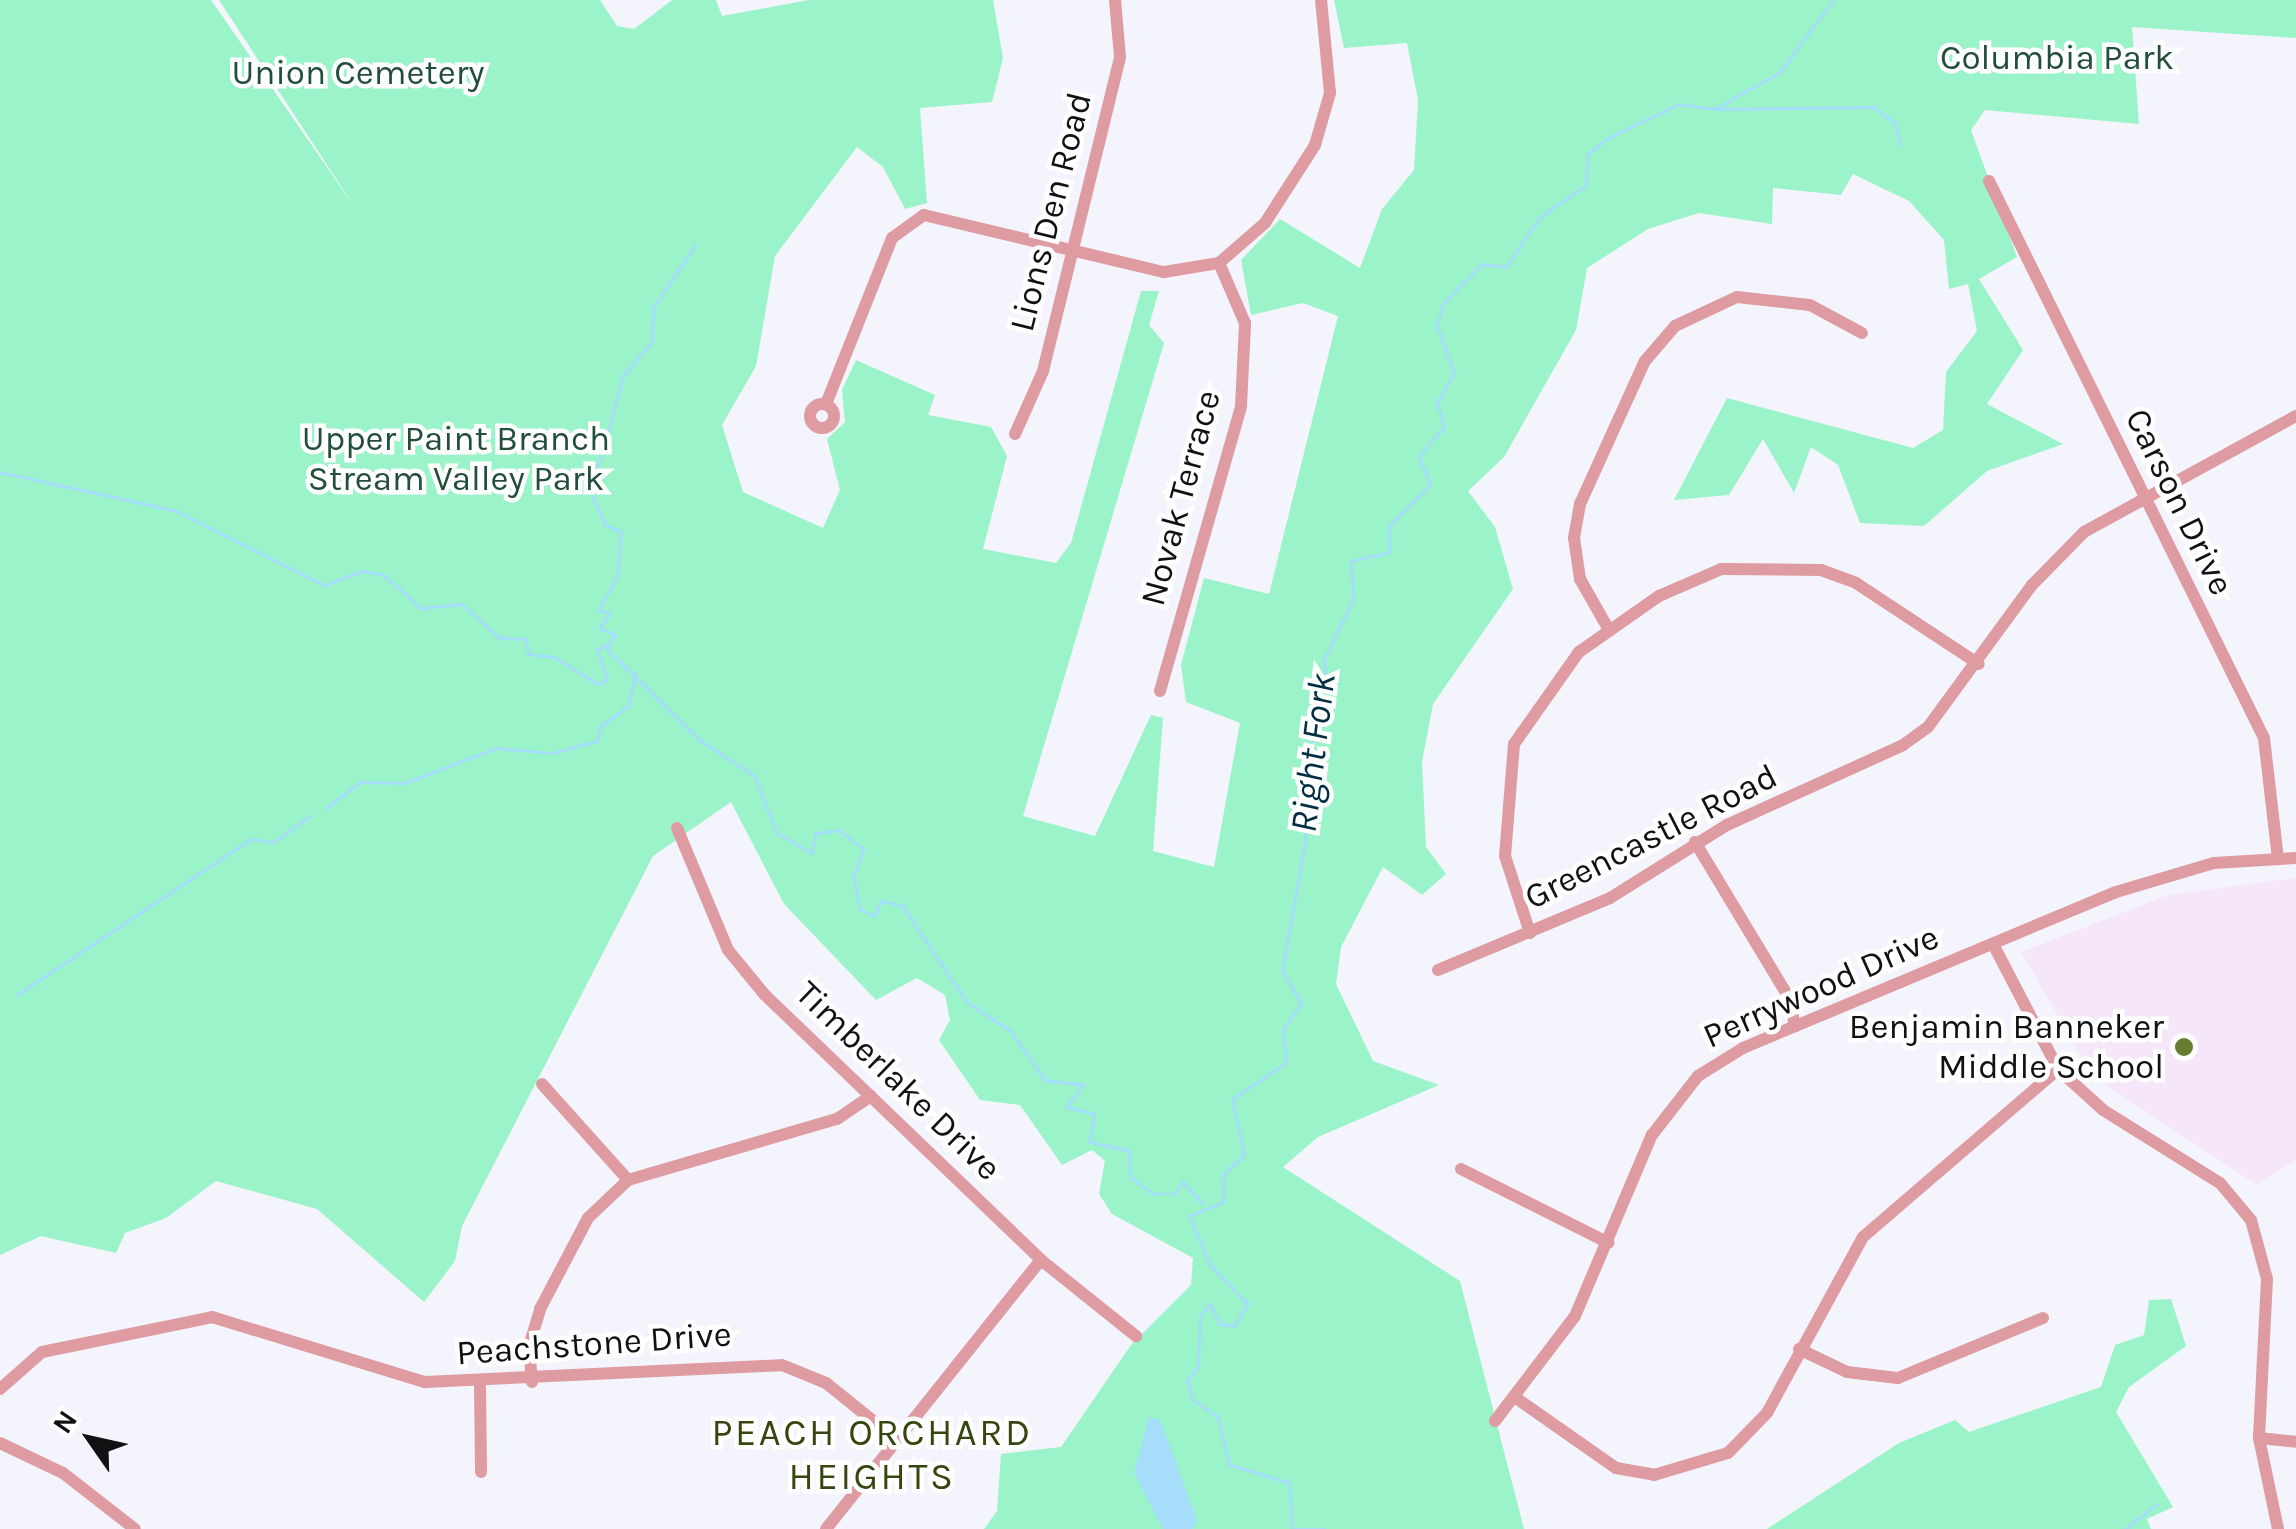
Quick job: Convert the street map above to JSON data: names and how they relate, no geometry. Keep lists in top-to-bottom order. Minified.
{"streets":{"street":["Lions Den Road","Novak Terrace","Carson Drive","Greencastle Road","Perrywood Drive","Timberlake Drive","Peachstone Drive"]},"crossings":[["Carson Drive","Greencastle Road"],["Carson Drive","Perrywood Drive"]],"districts":["PEACH ORCHARD HEIGHTS"],"water":["Right Fork"],"parks":["Columbia Park","Union Cemetery","Upper Paint Branch Stream Valley Park"],"places":["Benjamin Banneker Middle School"],"north":"top left"}
